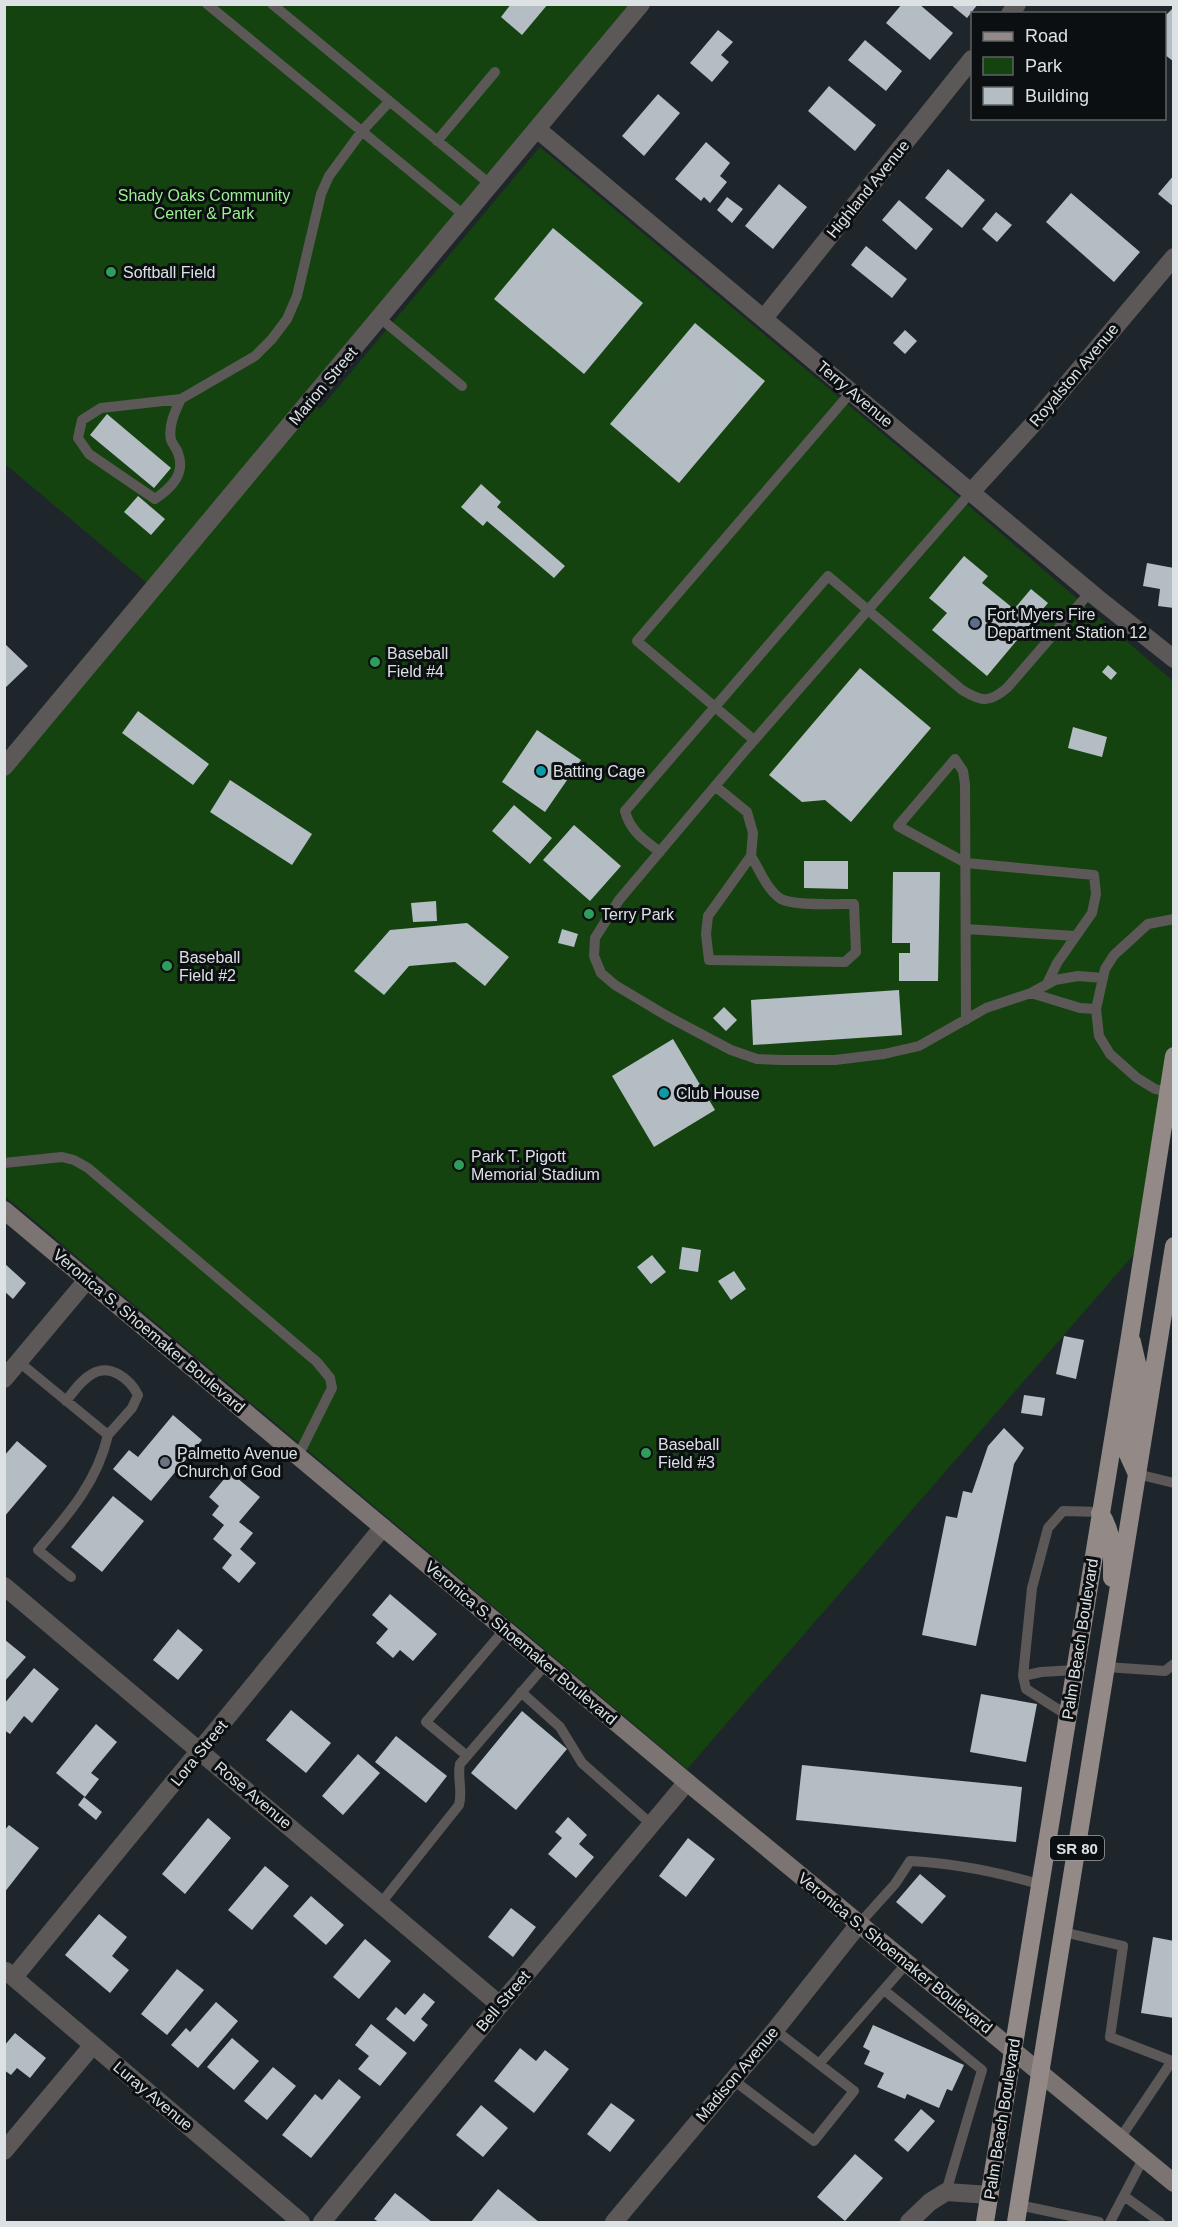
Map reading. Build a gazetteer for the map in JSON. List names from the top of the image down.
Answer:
{
  "streets": {
    "main road": ["Palm Beach Boulevard", "SR 80"],
    "street": [
      "Highland Avenue",
      "Royalston Avenue",
      "Marion Street",
      "Terry Avenue",
      "Veronica S. Shoemaker Boulevard",
      "Lora Street",
      "Rose Avenue",
      "Bell Street",
      "Madison Avenue",
      "Luray Avenue"
    ]
  },
  "crossings": [
    ["Highland Avenue", "Terry Avenue"],
    ["Royalston Avenue", "Terry Avenue"],
    ["Marion Street", "Terry Avenue"],
    ["Veronica S. Shoemaker Boulevard", "Palm Beach Boulevard"],
    ["Veronica S. Shoemaker Boulevard", "Lora Street"],
    ["Veronica S. Shoemaker Boulevard", "Bell Street"],
    ["Veronica S. Shoemaker Boulevard", "Madison Avenue"],
    ["Lora Street", "Rose Avenue"],
    ["Lora Street", "Luray Avenue"],
    ["Rose Avenue", "Bell Street"]
  ],
  "parks": ["Shady Oaks Community Center & Park"],
  "places": [
    "Softball Field",
    "Fort Myers Fire Department Station 12",
    "Baseball Field #4",
    "Batting Cage",
    "Terry Park",
    "Baseball Field #2",
    "Club House",
    "Park T. Pigott Memorial Stadium",
    "Baseball Field #3",
    "Palmetto Avenue Church of God"
  ],
  "legend": ["Road", "Park", "Building"]
}
